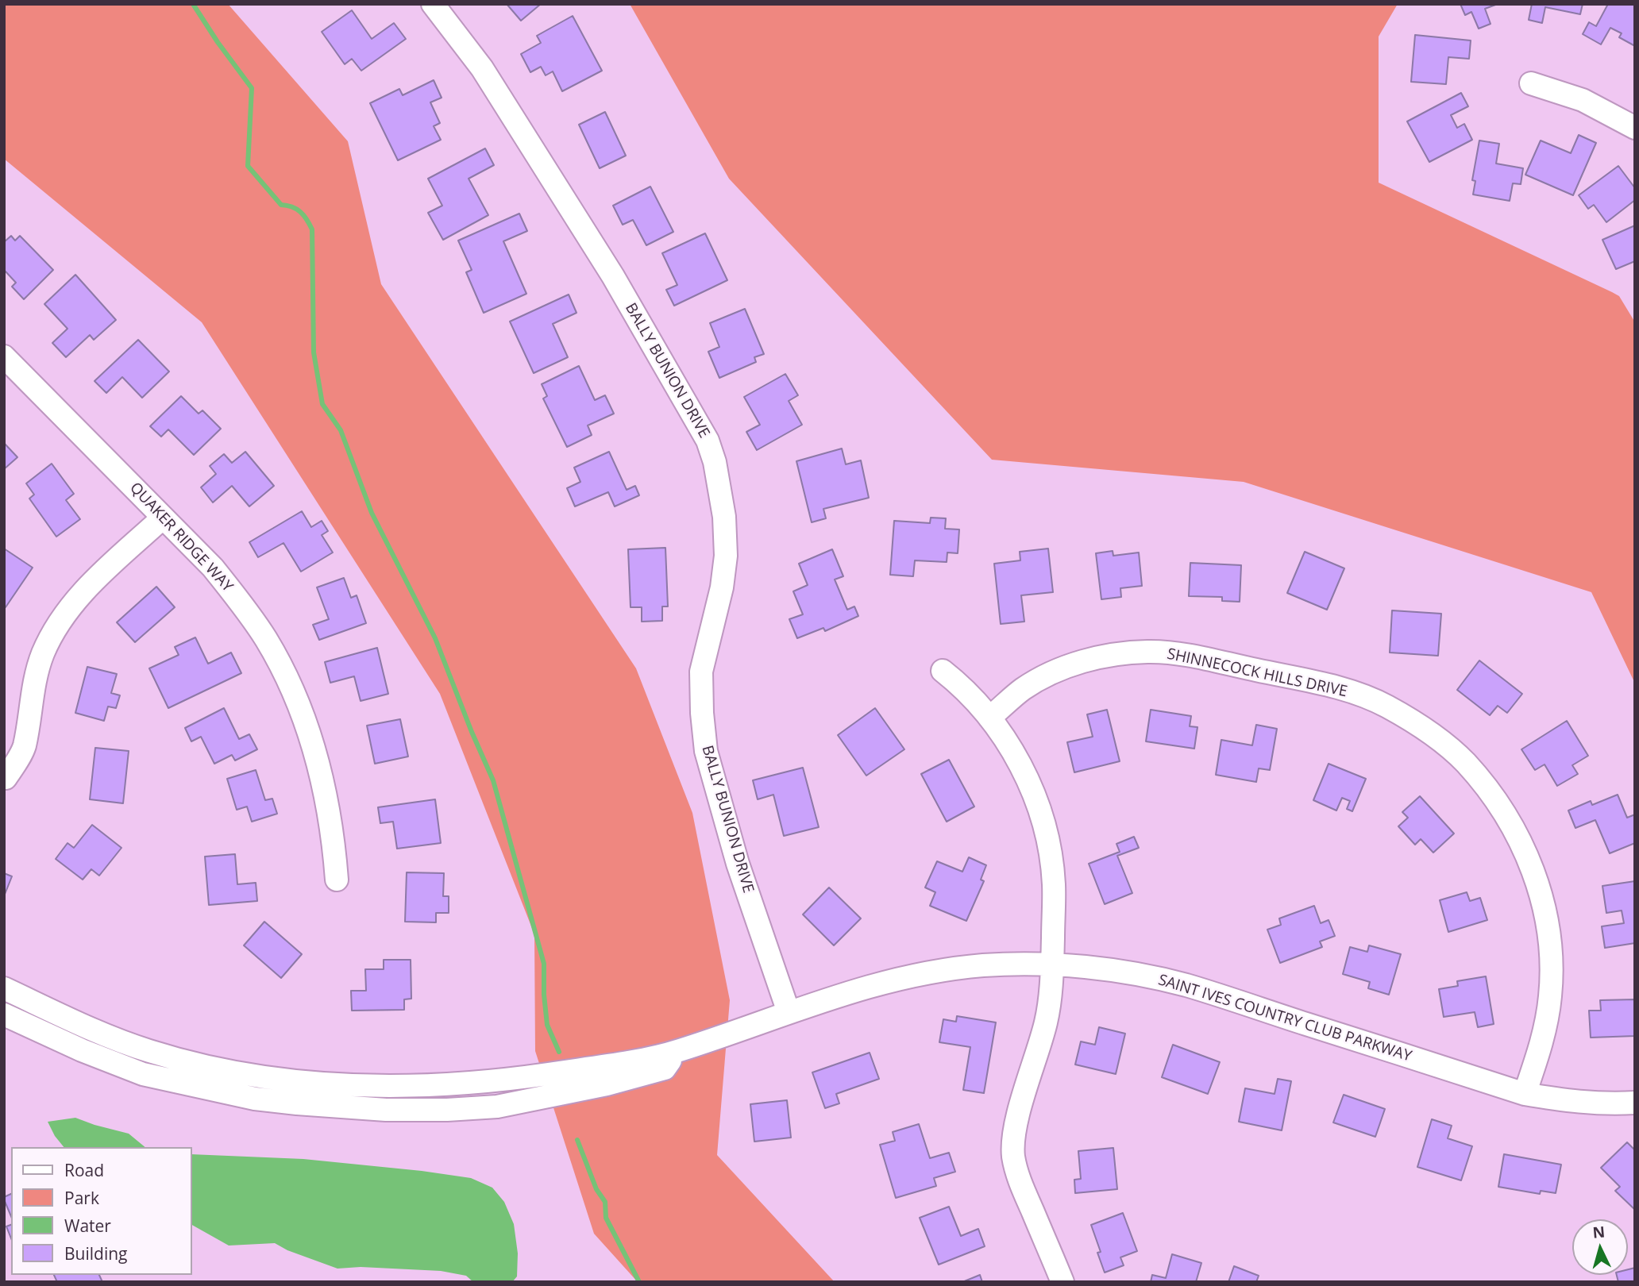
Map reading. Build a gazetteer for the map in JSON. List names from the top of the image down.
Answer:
{
  "streets": {
    "street": [
      "BALLY BUNION DRIVE",
      "QUAKER RIDGE WAY",
      "SHINNECOCK HILLS DRIVE",
      "SAINT IVES COUNTRY CLUB PARKWAY"
    ]
  },
  "crossings": [
    ["BALLY BUNION DRIVE", "SAINT IVES COUNTRY CLUB PARKWAY"],
    ["SHINNECOCK HILLS DRIVE", "SAINT IVES COUNTRY CLUB PARKWAY"]
  ],
  "legend": [
    "Road",
    "Park",
    "Water",
    "Building"
  ],
  "north": "top"
}
